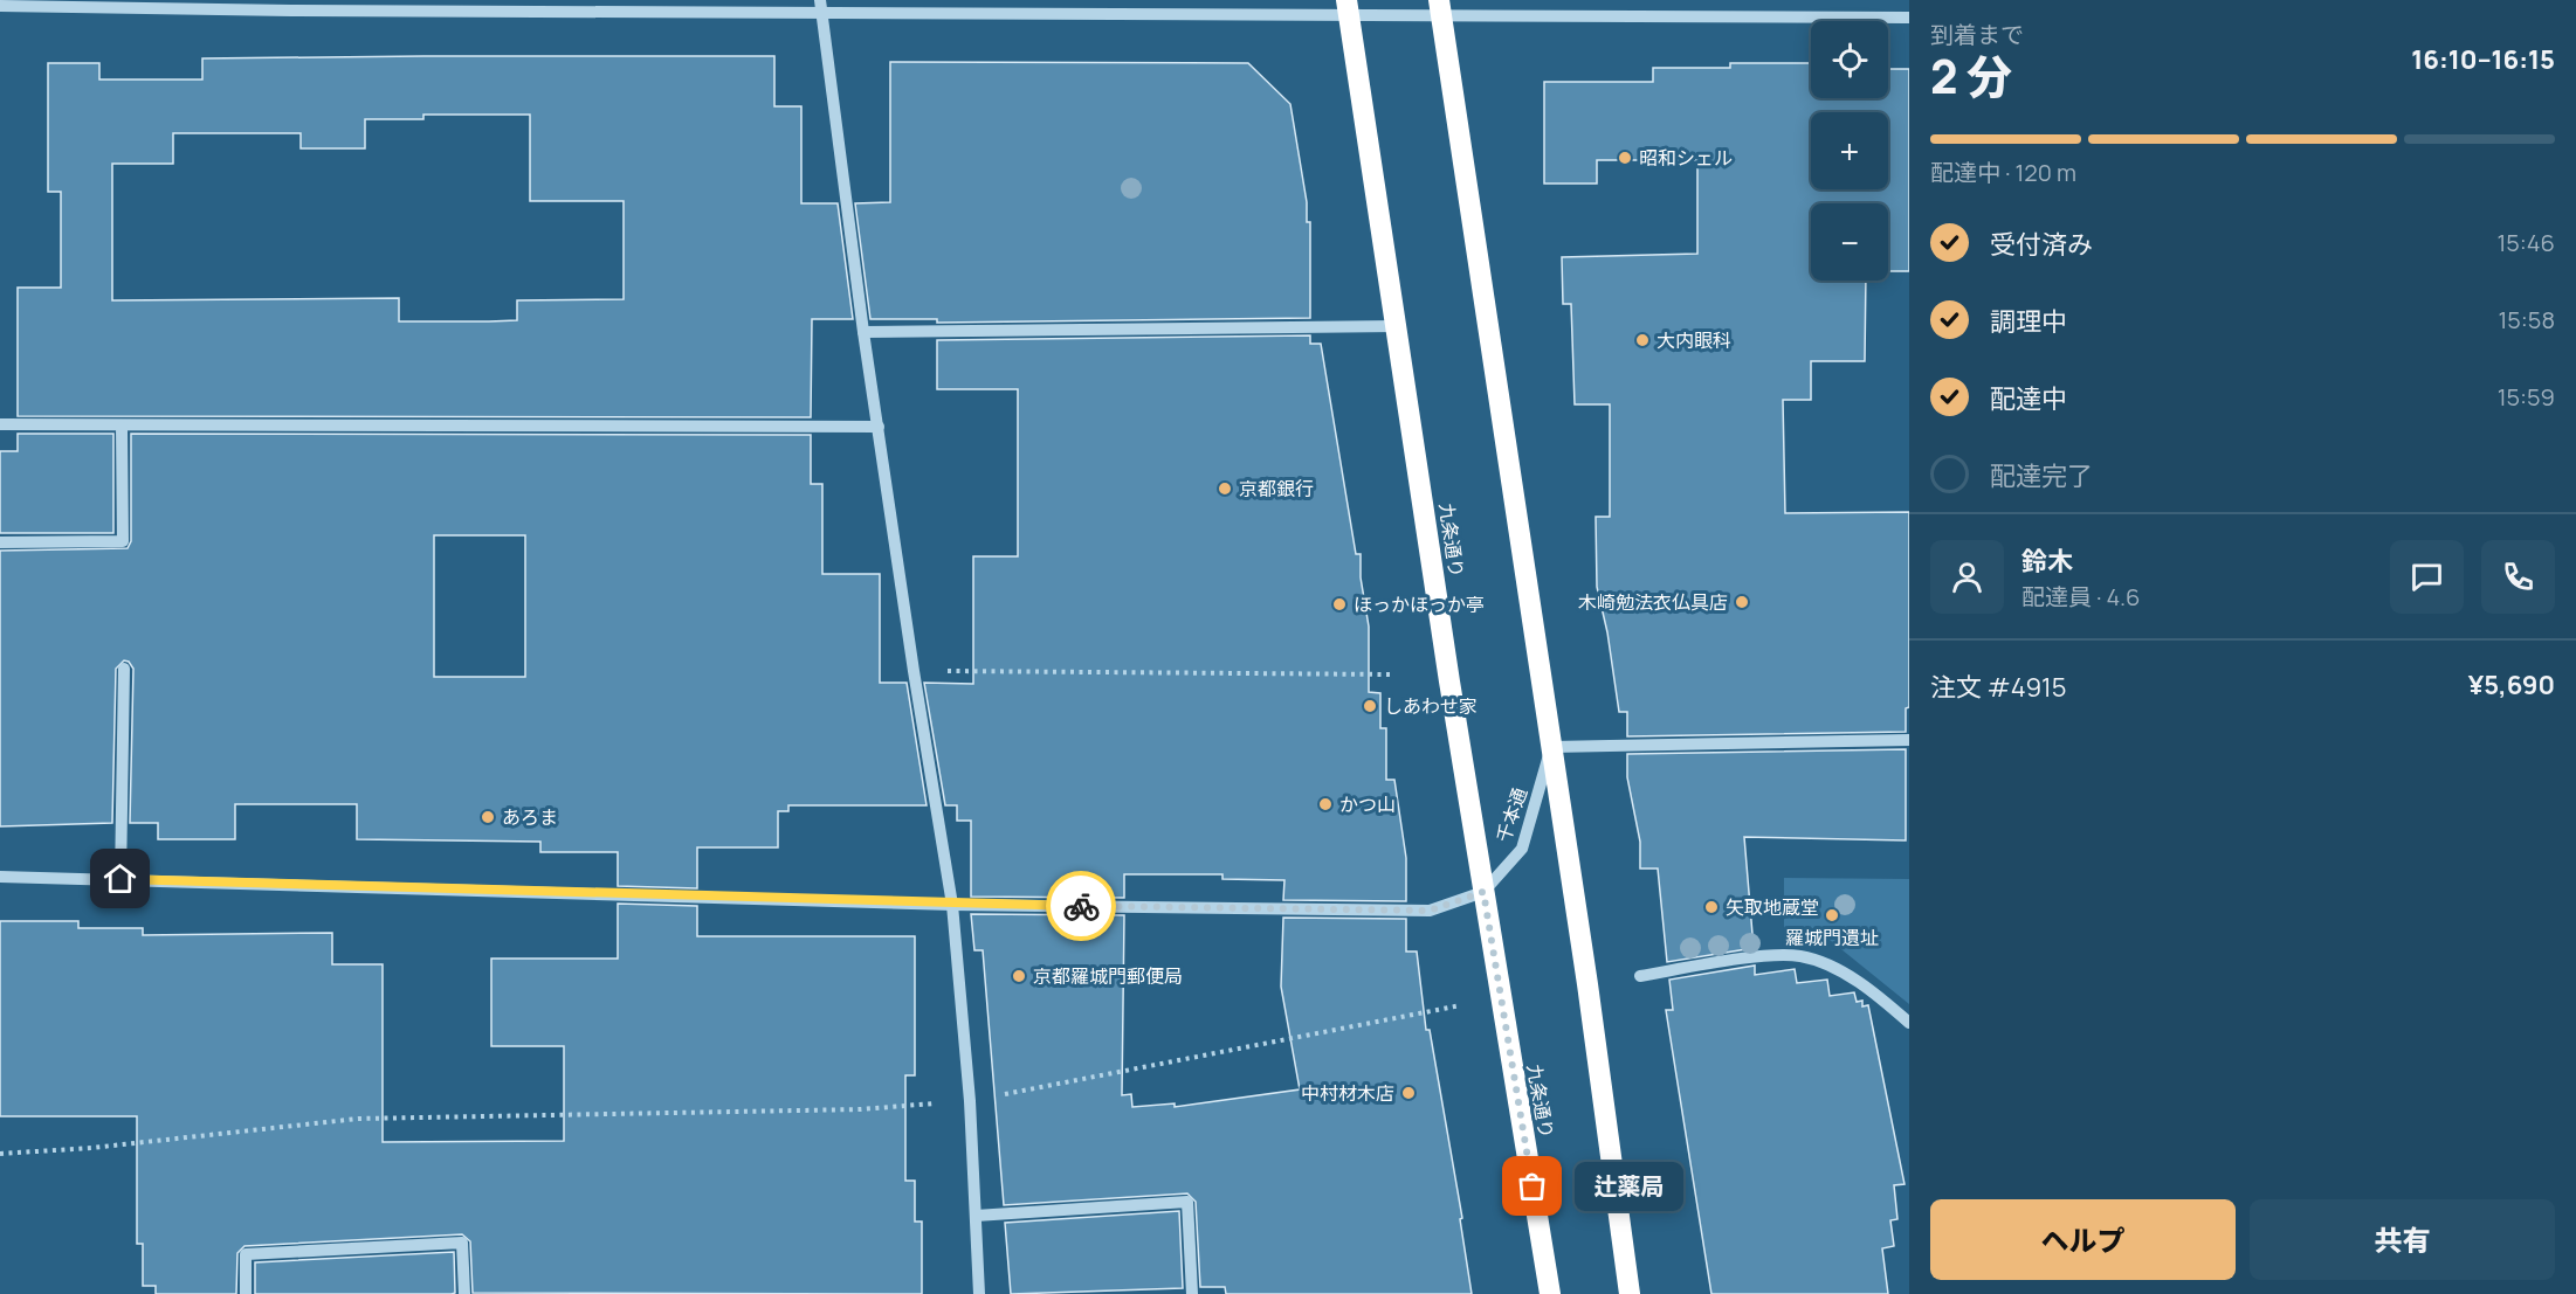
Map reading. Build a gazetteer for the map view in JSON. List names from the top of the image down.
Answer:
{
  "streets": {
    "highway": ["九条通り"],
    "street": ["千本通"]
  },
  "crossings": [
    ["九条通り", "千本通"]
  ],
  "places": [
    "昭和シェル",
    "大内眼科",
    "京都銀行",
    "木崎勉法衣仏具店",
    "ほっかほっか亭",
    "しあわせ家",
    "かつ山",
    "あろま",
    "矢取地蔵堂",
    "羅城門遺址",
    "京都羅城門郵便局",
    "中村材木店",
    "辻薬局"
  ],
  "page": {
    "heading": ["2 分", "到着まで", "16:10–16:15"],
    "panel": [
      "鈴木",
      "配達員 · 4.6",
      "注文 #4915",
      "¥5,690"
    ],
    "map_buttons": ["+", "−"],
    "bar": "配達中 · 120 m",
    "list": [
      ["受付済み", "15:46"],
      ["調理中", "15:58"],
      ["配達中", "15:59"],
      "配達完了"
    ],
    "bubble": "辻薬局",
    "buttons": ["ヘルプ", "共有"]
  }
}
